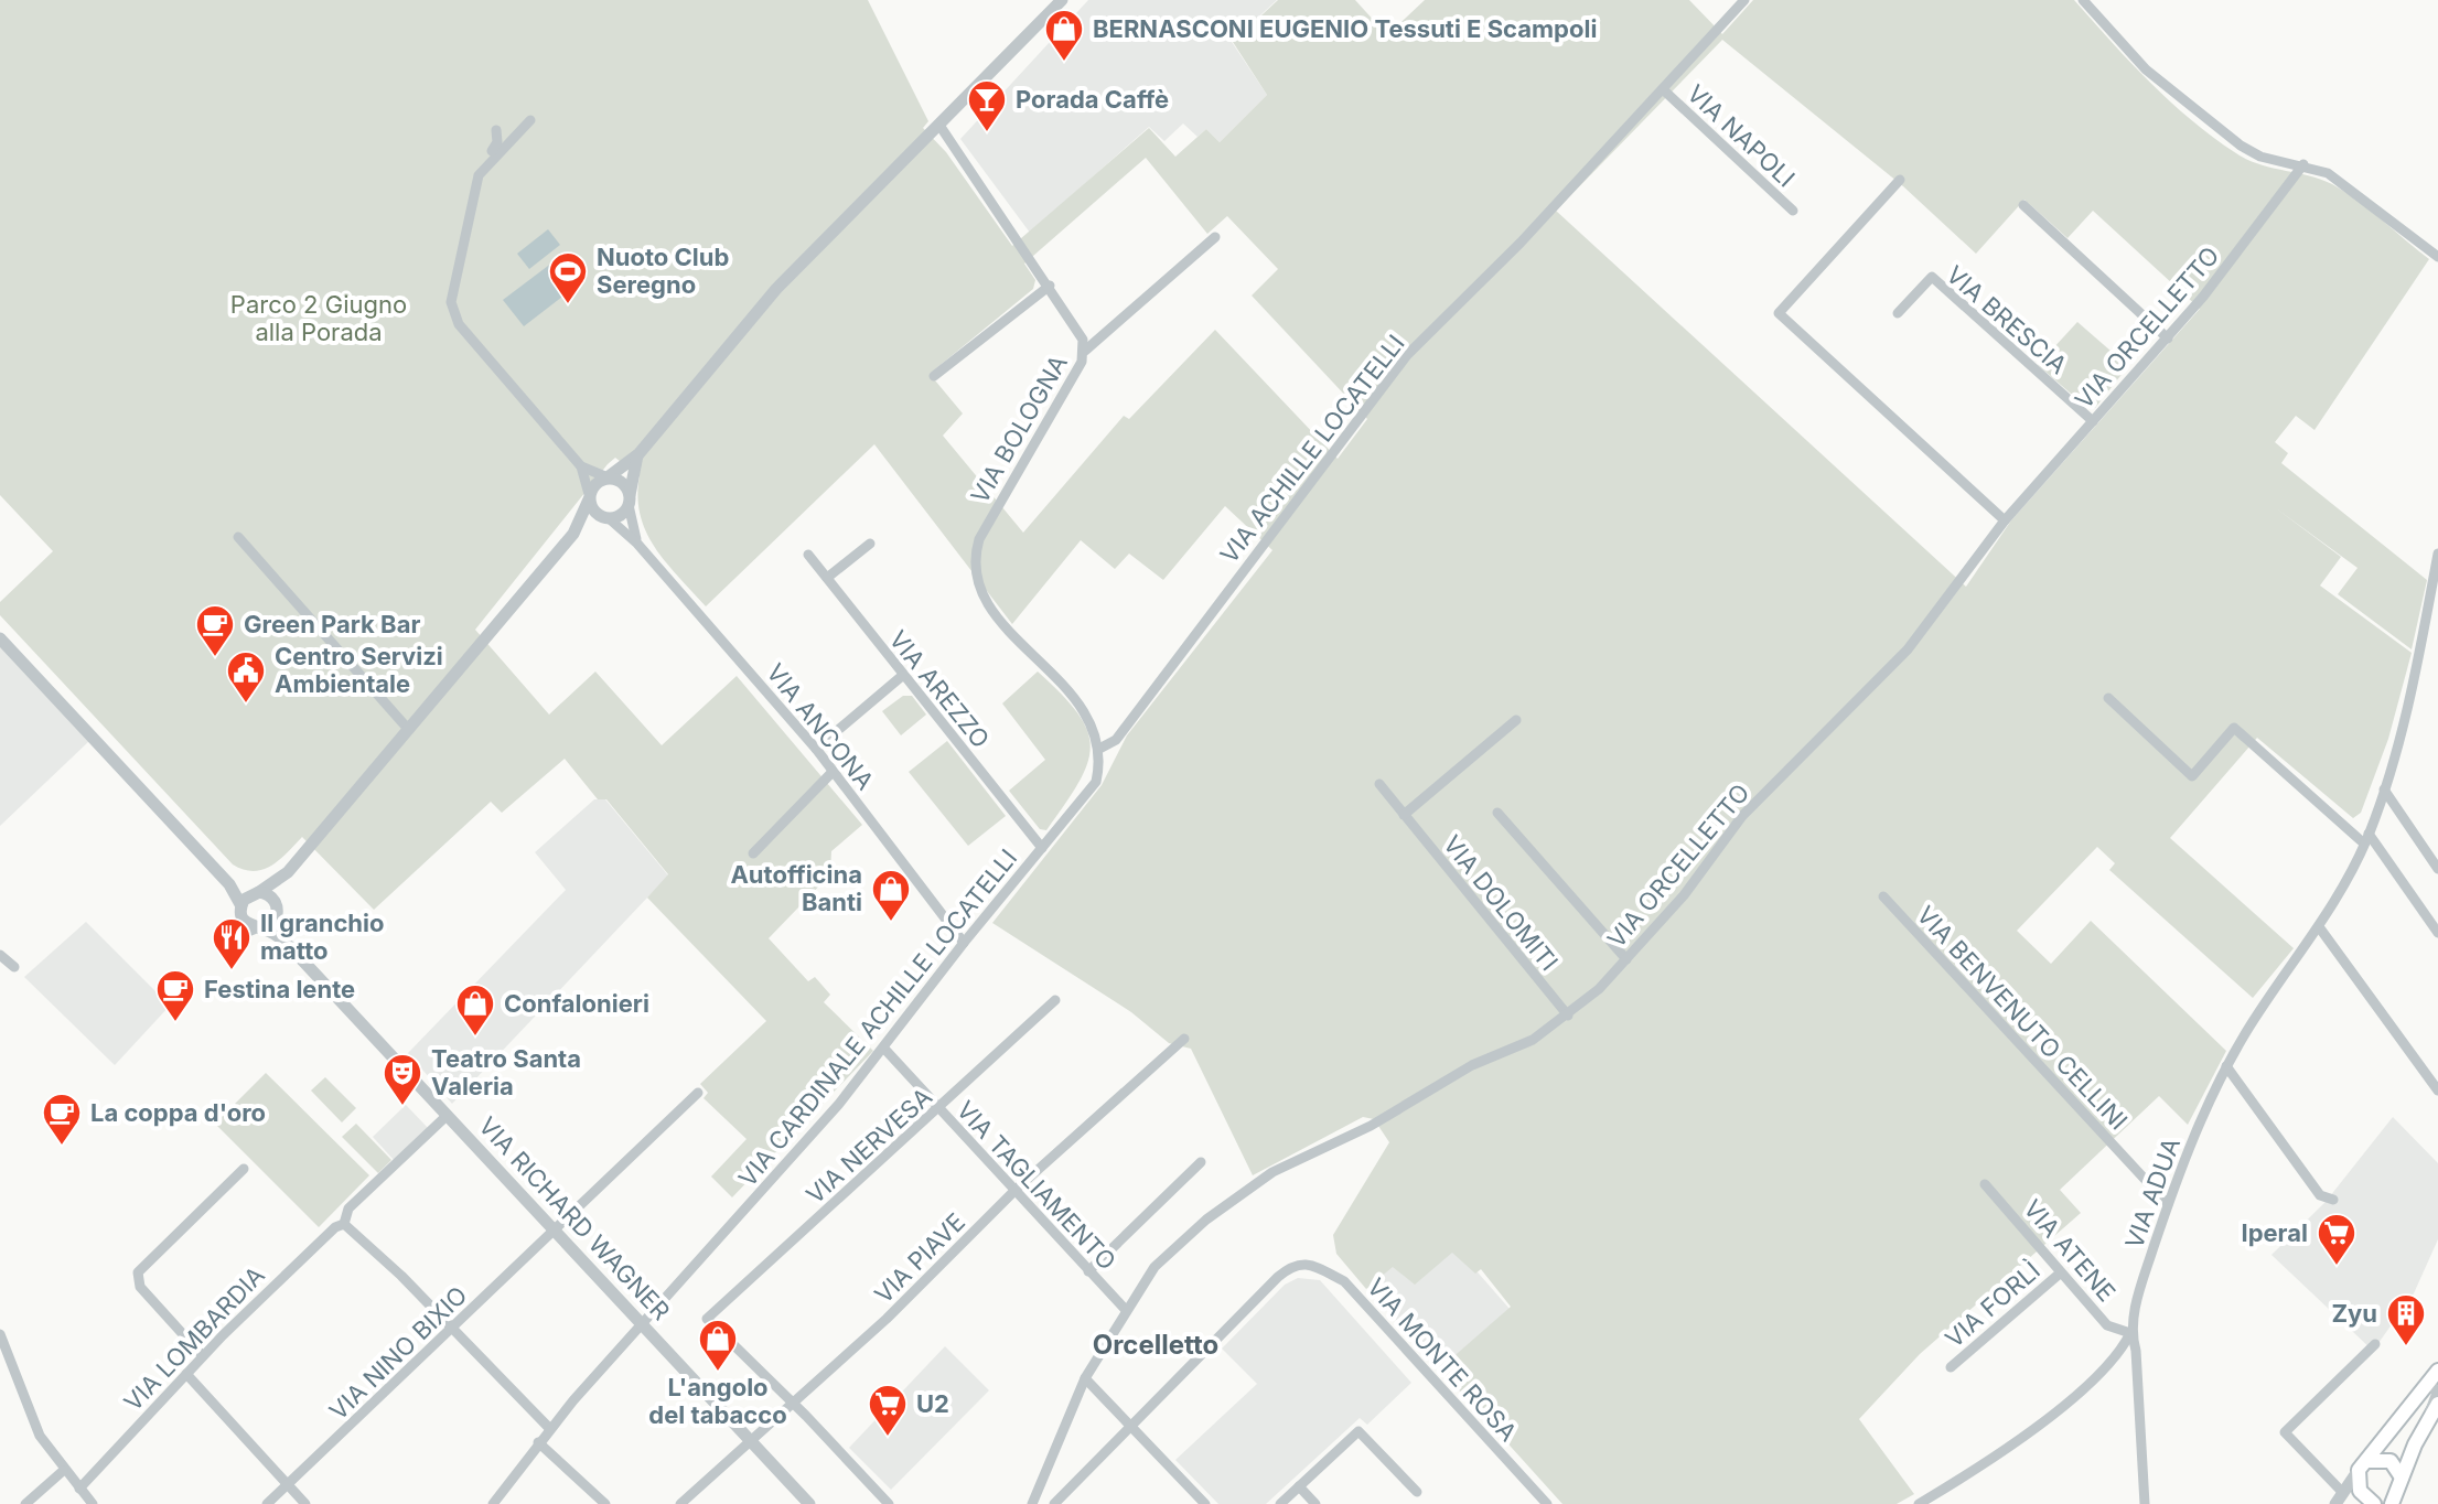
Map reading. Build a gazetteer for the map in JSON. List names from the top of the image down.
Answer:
{
  "streets": {
    "street": [
      "VIA NAPOLI",
      "VIA BRESCIA",
      "VIA ORCELLETTO",
      "VIA BOLOGNA",
      "VIA ACHILLE LOCATELLI",
      "VIA AREZZO",
      "VIA ANCONA",
      "VIA DOLOMITI",
      "VIA CARDINALE ACHILLE LOCATELLI",
      "VIA BENVENUTO CELLINI",
      "VIA NERVESA",
      "VIA TAGLIAMENTO",
      "VIA ADUA",
      "VIA RICHARD WAGNER",
      "VIA ATENE",
      "VIA PIAVE",
      "VIA FORLÌ",
      "VIA LOMBARDIA",
      "VIA NINO BIXIO",
      "VIA MONTE ROSA"
    ]
  },
  "crossings": [
    ["VIA NAPOLI", "VIA ACHILLE LOCATELLI"],
    ["VIA BRESCIA", "VIA ORCELLETTO"],
    ["VIA ORCELLETTO", "VIA DOLOMITI"],
    ["VIA ORCELLETTO", "VIA TAGLIAMENTO"],
    ["VIA BOLOGNA", "VIA ACHILLE LOCATELLI"],
    ["VIA BOLOGNA", "VIA CARDINALE ACHILLE LOCATELLI"],
    ["VIA ACHILLE LOCATELLI", "VIA CARDINALE ACHILLE LOCATELLI"],
    ["VIA AREZZO", "VIA CARDINALE ACHILLE LOCATELLI"],
    ["VIA ANCONA", "VIA CARDINALE ACHILLE LOCATELLI"],
    ["VIA CARDINALE ACHILLE LOCATELLI", "VIA TAGLIAMENTO"],
    ["VIA CARDINALE ACHILLE LOCATELLI", "VIA RICHARD WAGNER"],
    ["VIA BENVENUTO CELLINI", "VIA ADUA"],
    ["VIA NERVESA", "VIA TAGLIAMENTO"],
    ["VIA NERVESA", "VIA PIAVE"],
    ["VIA TAGLIAMENTO", "VIA PIAVE"],
    ["VIA ADUA", "VIA ATENE"],
    ["VIA RICHARD WAGNER", "VIA PIAVE"],
    ["VIA RICHARD WAGNER", "VIA LOMBARDIA"],
    ["VIA RICHARD WAGNER", "VIA NINO BIXIO"],
    ["VIA ATENE", "VIA FORLÌ"]
  ],
  "districts": ["Orcelletto"],
  "parks": ["Parco 2 Giugno alla Porada"],
  "places": {
    "shop": [
      "BERNASCONI EUGENIO Tessuti E Scampoli",
      "Autofficina Banti",
      "Confalonieri",
      "L'angolo del tabacco"
    ],
    "bar": ["Porada Caffè"],
    "sports": ["Nuoto Club Seregno"],
    "cafe": ["Green Park Bar", "Festina lente", "La coppa d'oro"],
    "public building": ["Centro Servizi Ambientale"],
    "restaurant": ["Il granchio matto"],
    "theatre": ["Teatro Santa Valeria"],
    "supermarket": ["Iperal", "U2"],
    "building": ["Zyu"]
  }
}
